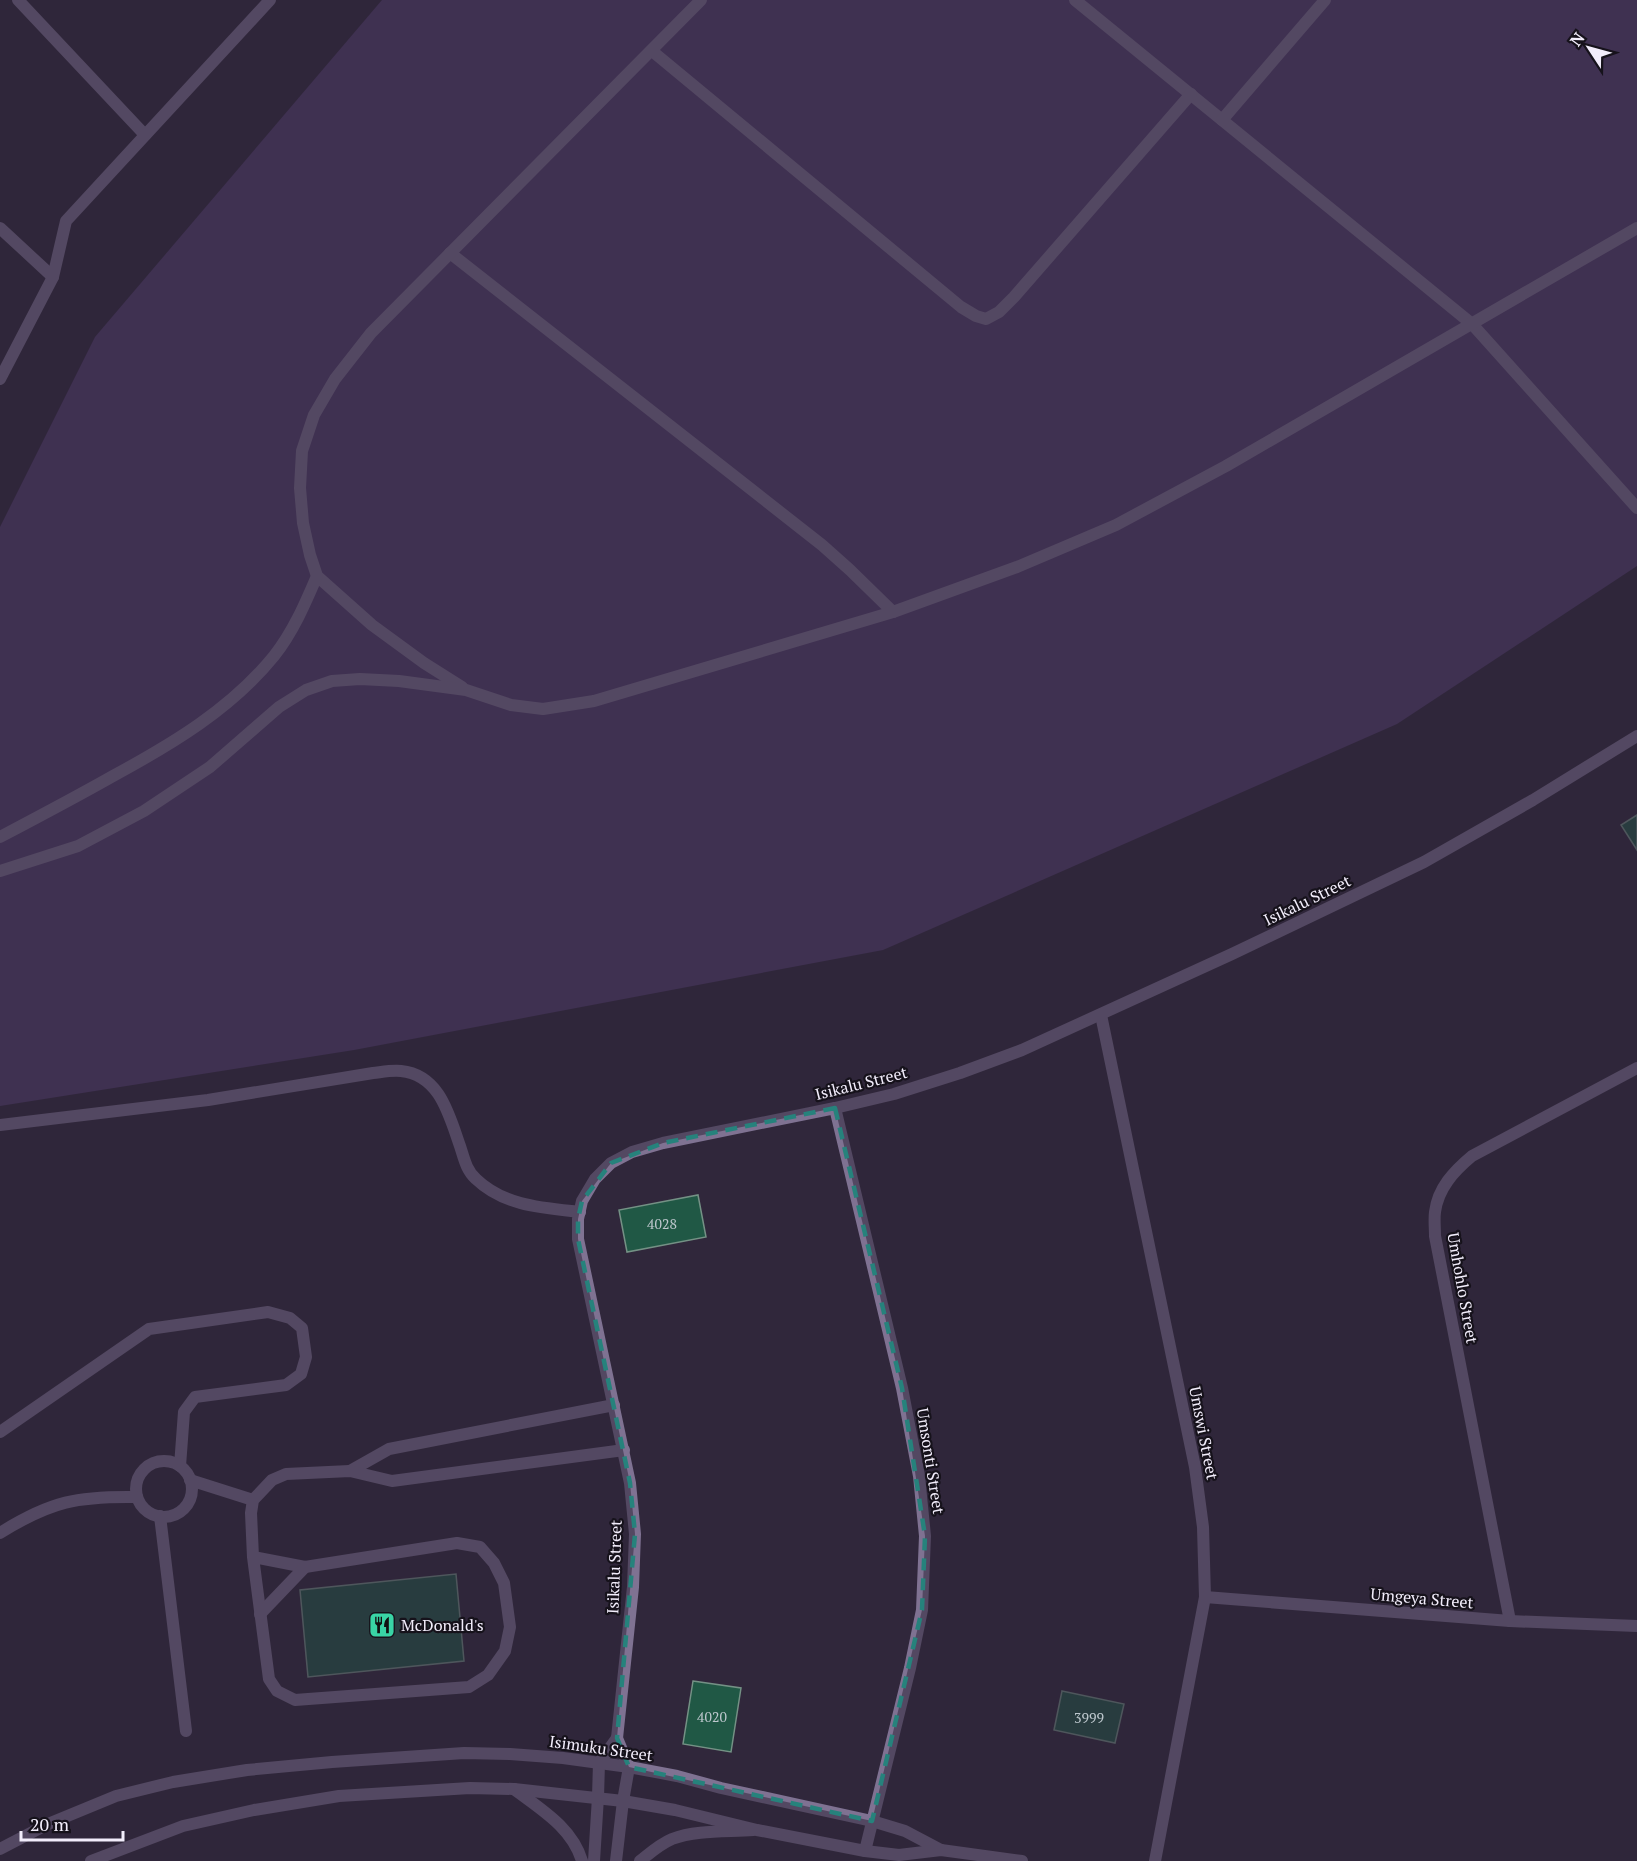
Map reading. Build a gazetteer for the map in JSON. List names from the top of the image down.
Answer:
{
  "streets": {
    "street": [
      "Isikalu Street",
      "Umhohlo Street",
      "Umswi Street",
      "Umsonti Street",
      "Umgeya Street",
      "Isimuku Street"
    ]
  },
  "crossings": [
    ["Isikalu Street", "Umswi Street"],
    ["Isikalu Street", "Umsonti Street"],
    ["Isikalu Street", "Isimuku Street"],
    ["Umhohlo Street", "Umgeya Street"],
    ["Umswi Street", "Umgeya Street"],
    ["Umsonti Street", "Isimuku Street"]
  ],
  "places": {
    "restaurant": ["McDonald's"]
  },
  "house_numbers": ["4028", "4020", "3999"],
  "scale_bar": "20 m",
  "north": "top left"
}
